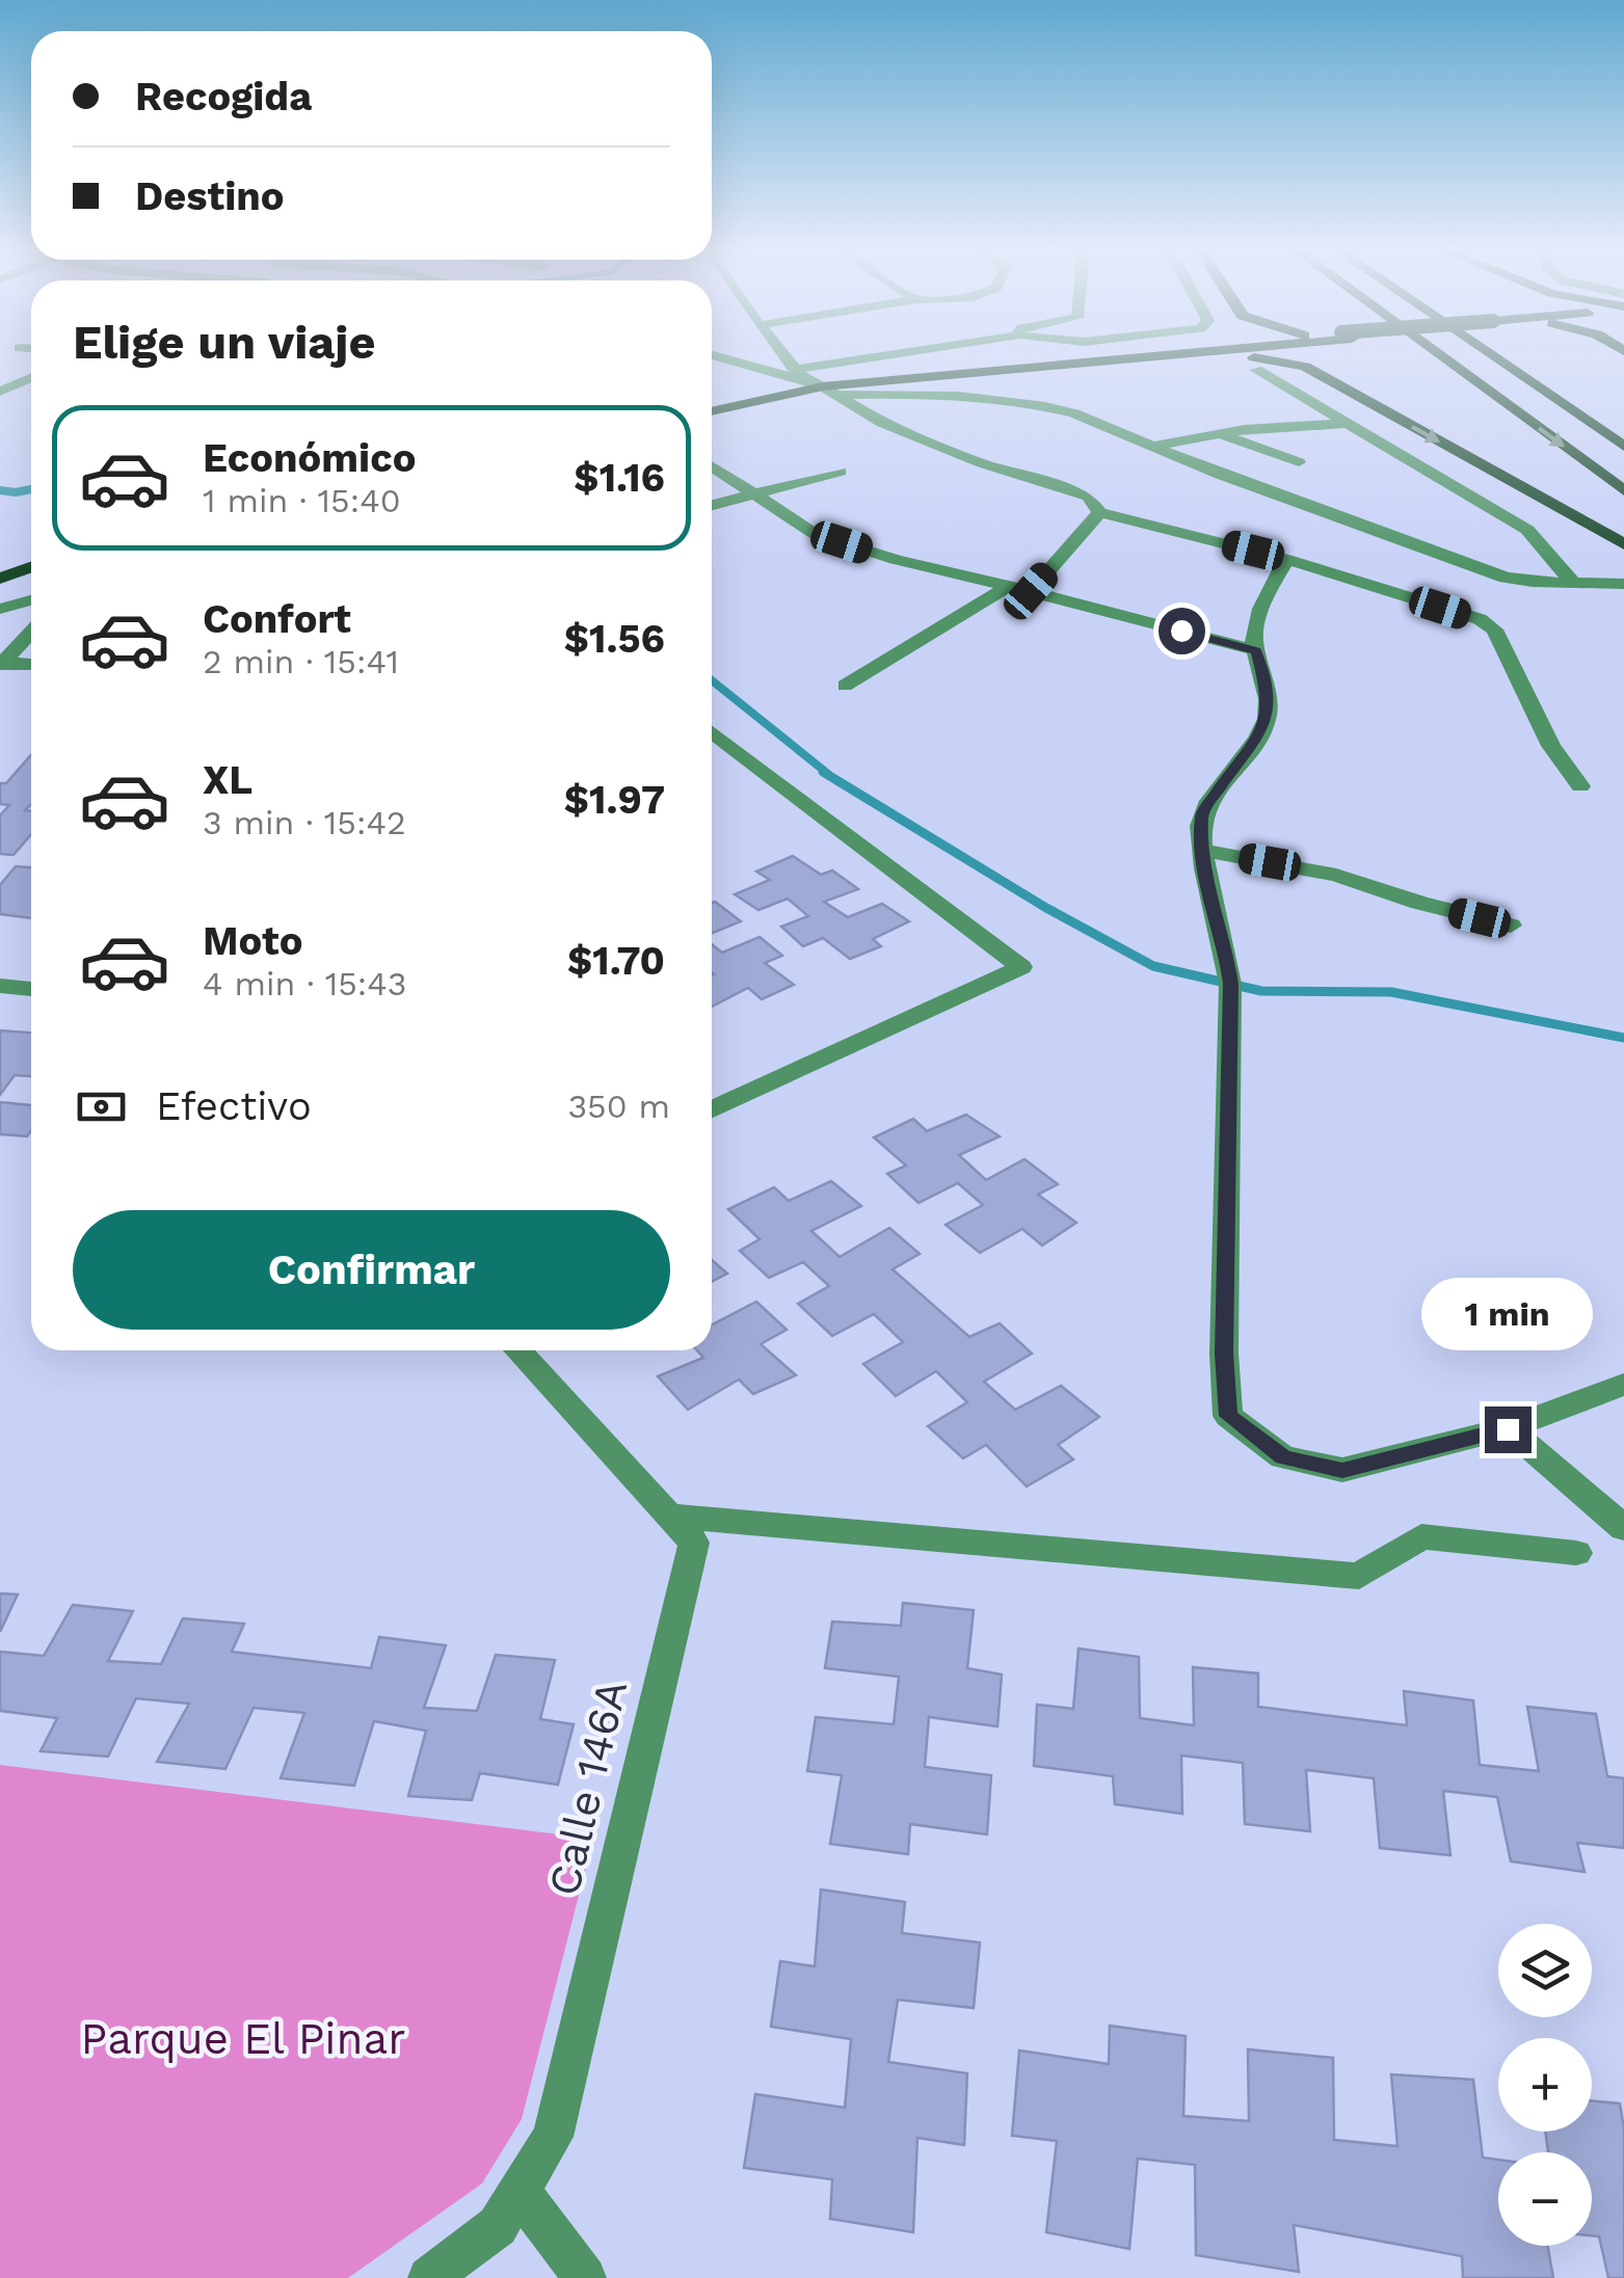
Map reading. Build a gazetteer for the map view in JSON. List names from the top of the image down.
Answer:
{
  "streets": {
    "street": ["Calle 146A"]
  },
  "parks": ["Parque El Pinar"],
  "page": {
    "banner": ["Recogida", "Destino"],
    "heading": "Elige un viaje",
    "list": [
      {
        "name": "Económico",
        "note": "1 min · 15:40",
        "value": "$1.16"
      },
      {
        "name": "Confort",
        "note": "2 min · 15:41",
        "value": "$1.56"
      },
      {
        "name": "XL",
        "note": "3 min · 15:42",
        "value": "$1.97"
      },
      {
        "name": "Moto",
        "note": "4 min · 15:43",
        "value": "$1.70"
      }
    ],
    "pay": ["Efectivo", "350 m"],
    "buttons": "Confirmar",
    "bubble": "1 min",
    "map_buttons": ["+", "−"]
  }
}
